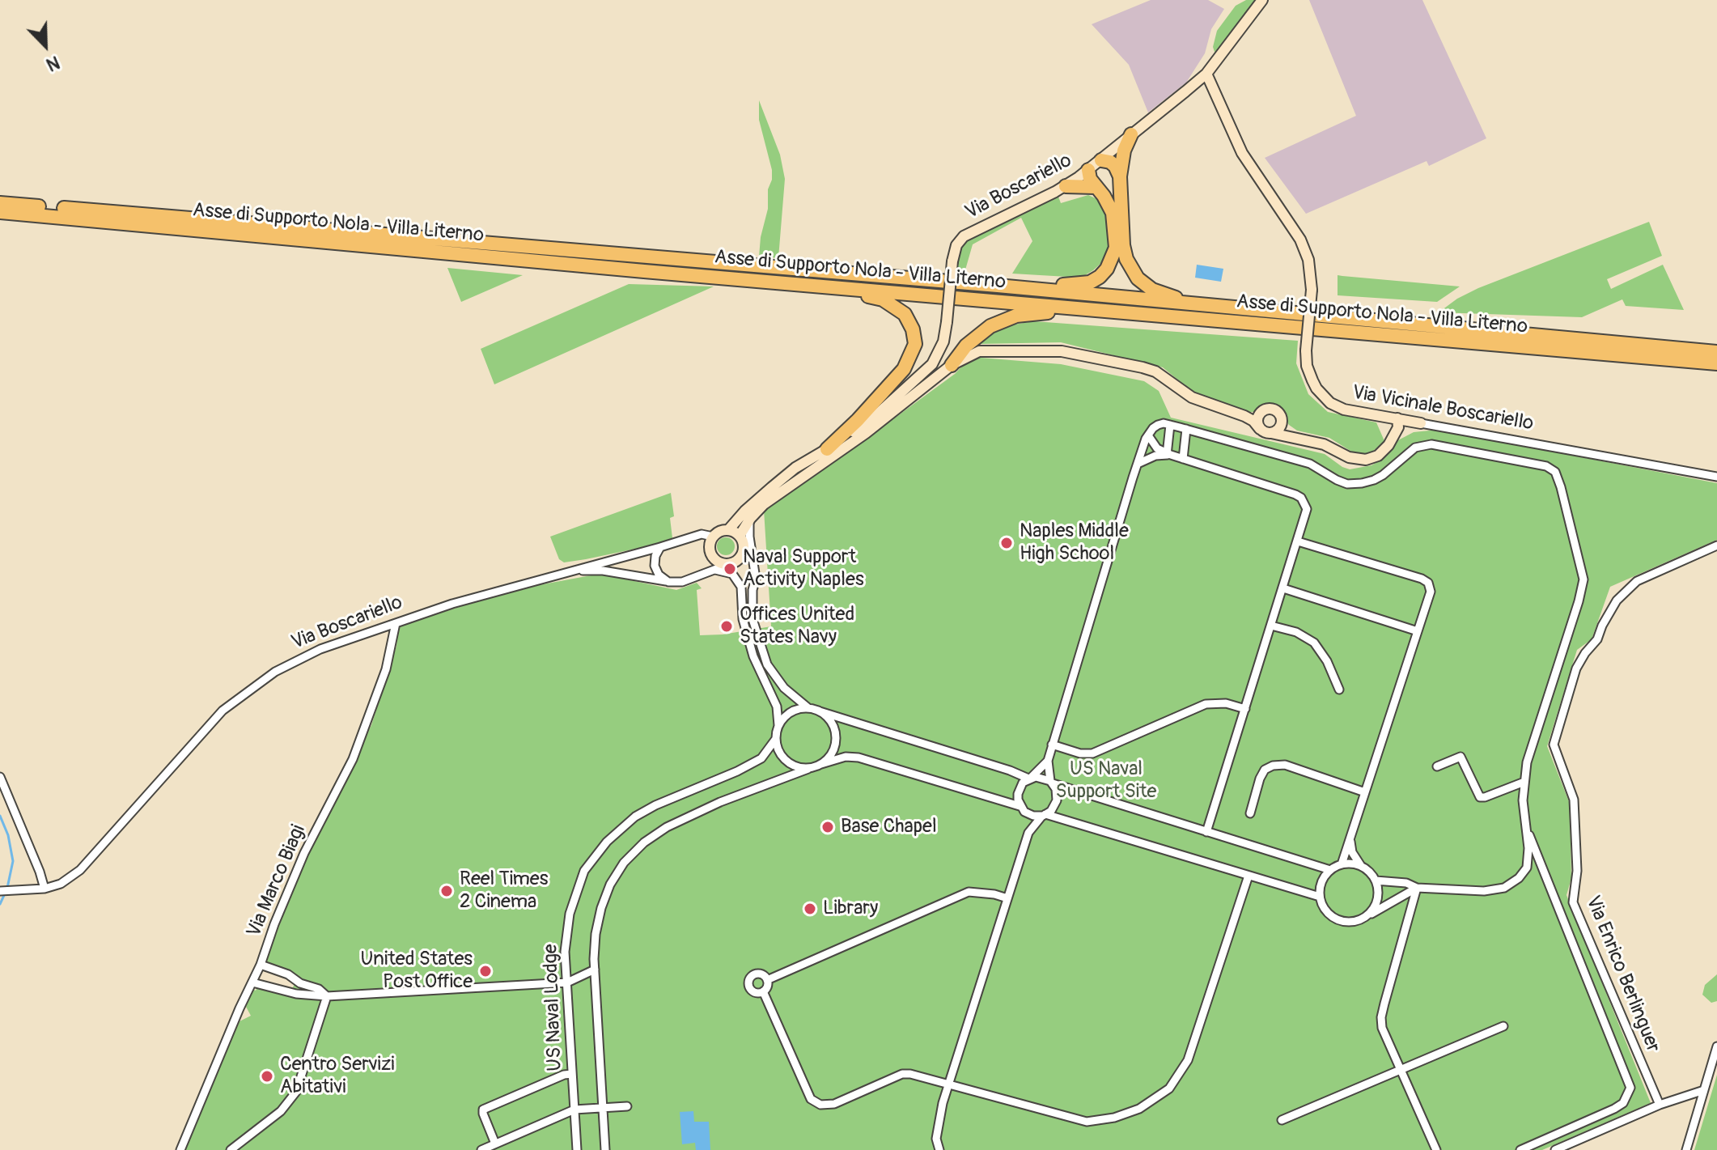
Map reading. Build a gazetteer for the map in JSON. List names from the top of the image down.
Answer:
{
  "streets": {
    "highway": ["Asse di Supporto Nola - Villa Literno"],
    "street": [
      "Via Boscariello",
      "Via Vicinale Boscariello",
      "Via Marco Biagi",
      "Via Enrico Berlinguer",
      "US Naval Lodge"
    ]
  },
  "crossings": [
    ["Via Boscariello", "Via Vicinale Boscariello"],
    ["Via Boscariello", "Via Marco Biagi"]
  ],
  "parks": ["US Naval Support Site"],
  "places": [
    "Naples Middle High School",
    "Naval Support Activity Naples",
    "Offices United States Navy",
    "Base Chapel",
    "Reel Times 2 Cinema",
    "Library",
    "United States Post Office",
    "Centro Servizi Abitativi"
  ],
  "north": "bottom right"
}
